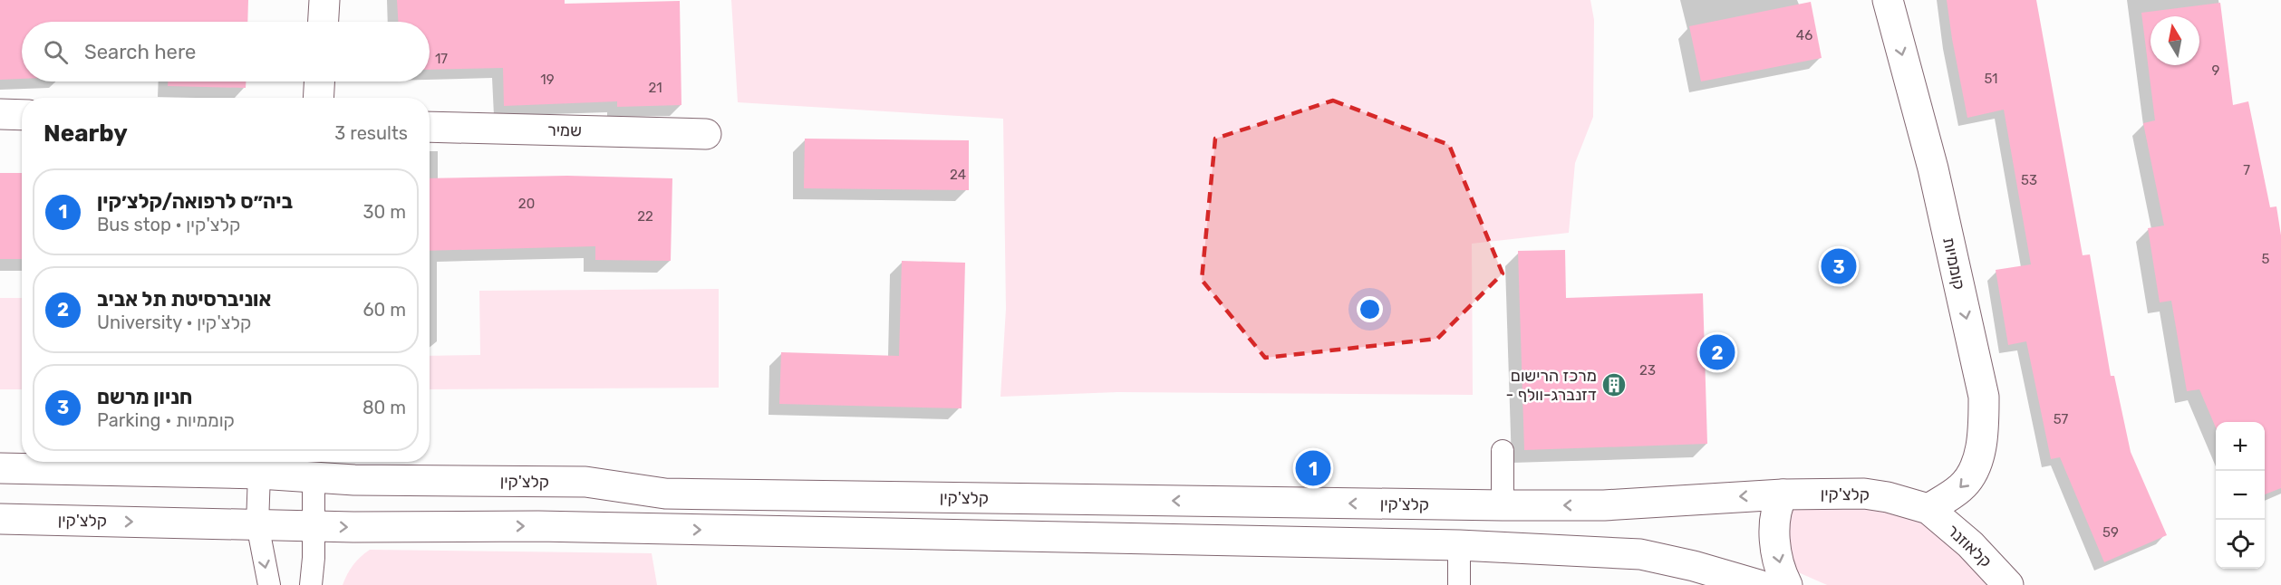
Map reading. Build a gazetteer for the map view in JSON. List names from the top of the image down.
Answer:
{
  "streets": {
    "street": [
      "שמיר",
      "קוממיות",
      "קלצ'קין",
      "קלאוזנר"
    ]
  },
  "crossings": [
    ["קוממיות", "קלצ'קין"],
    ["קוממיות", "קלאוזנר"],
    ["קלצ'קין", "קלאוזנר"]
  ],
  "one_way": ["קוממיות"],
  "places": {
    "building": ["מרכז הרישום - דזנברג-וולף"]
  },
  "house_numbers": [
    "46",
    "17",
    "9",
    "51",
    "19",
    "21",
    "7",
    "24",
    "53",
    "20",
    "22",
    "5",
    "23",
    "57",
    "59"
  ],
  "north": "top",
  "page": {
    "search": "Search here",
    "heading": ["Nearby", "3 results"],
    "list": [
      {
        "mark": "1",
        "name": "ביה״ס לרפואה/קלצ׳קין",
        "note": "Bus stop · קלצ'קין",
        "value": "30 m"
      },
      {
        "mark": "2",
        "name": "אוניברסיטת תל אביב",
        "note": "University · קלצ'קין",
        "value": "60 m"
      },
      {
        "mark": "3",
        "name": "חניון מרשם",
        "note": "Parking · קוממיות",
        "value": "80 m"
      }
    ],
    "pins": ["3", "2", "1"],
    "map_buttons": ["+", "−"]
  }
}
